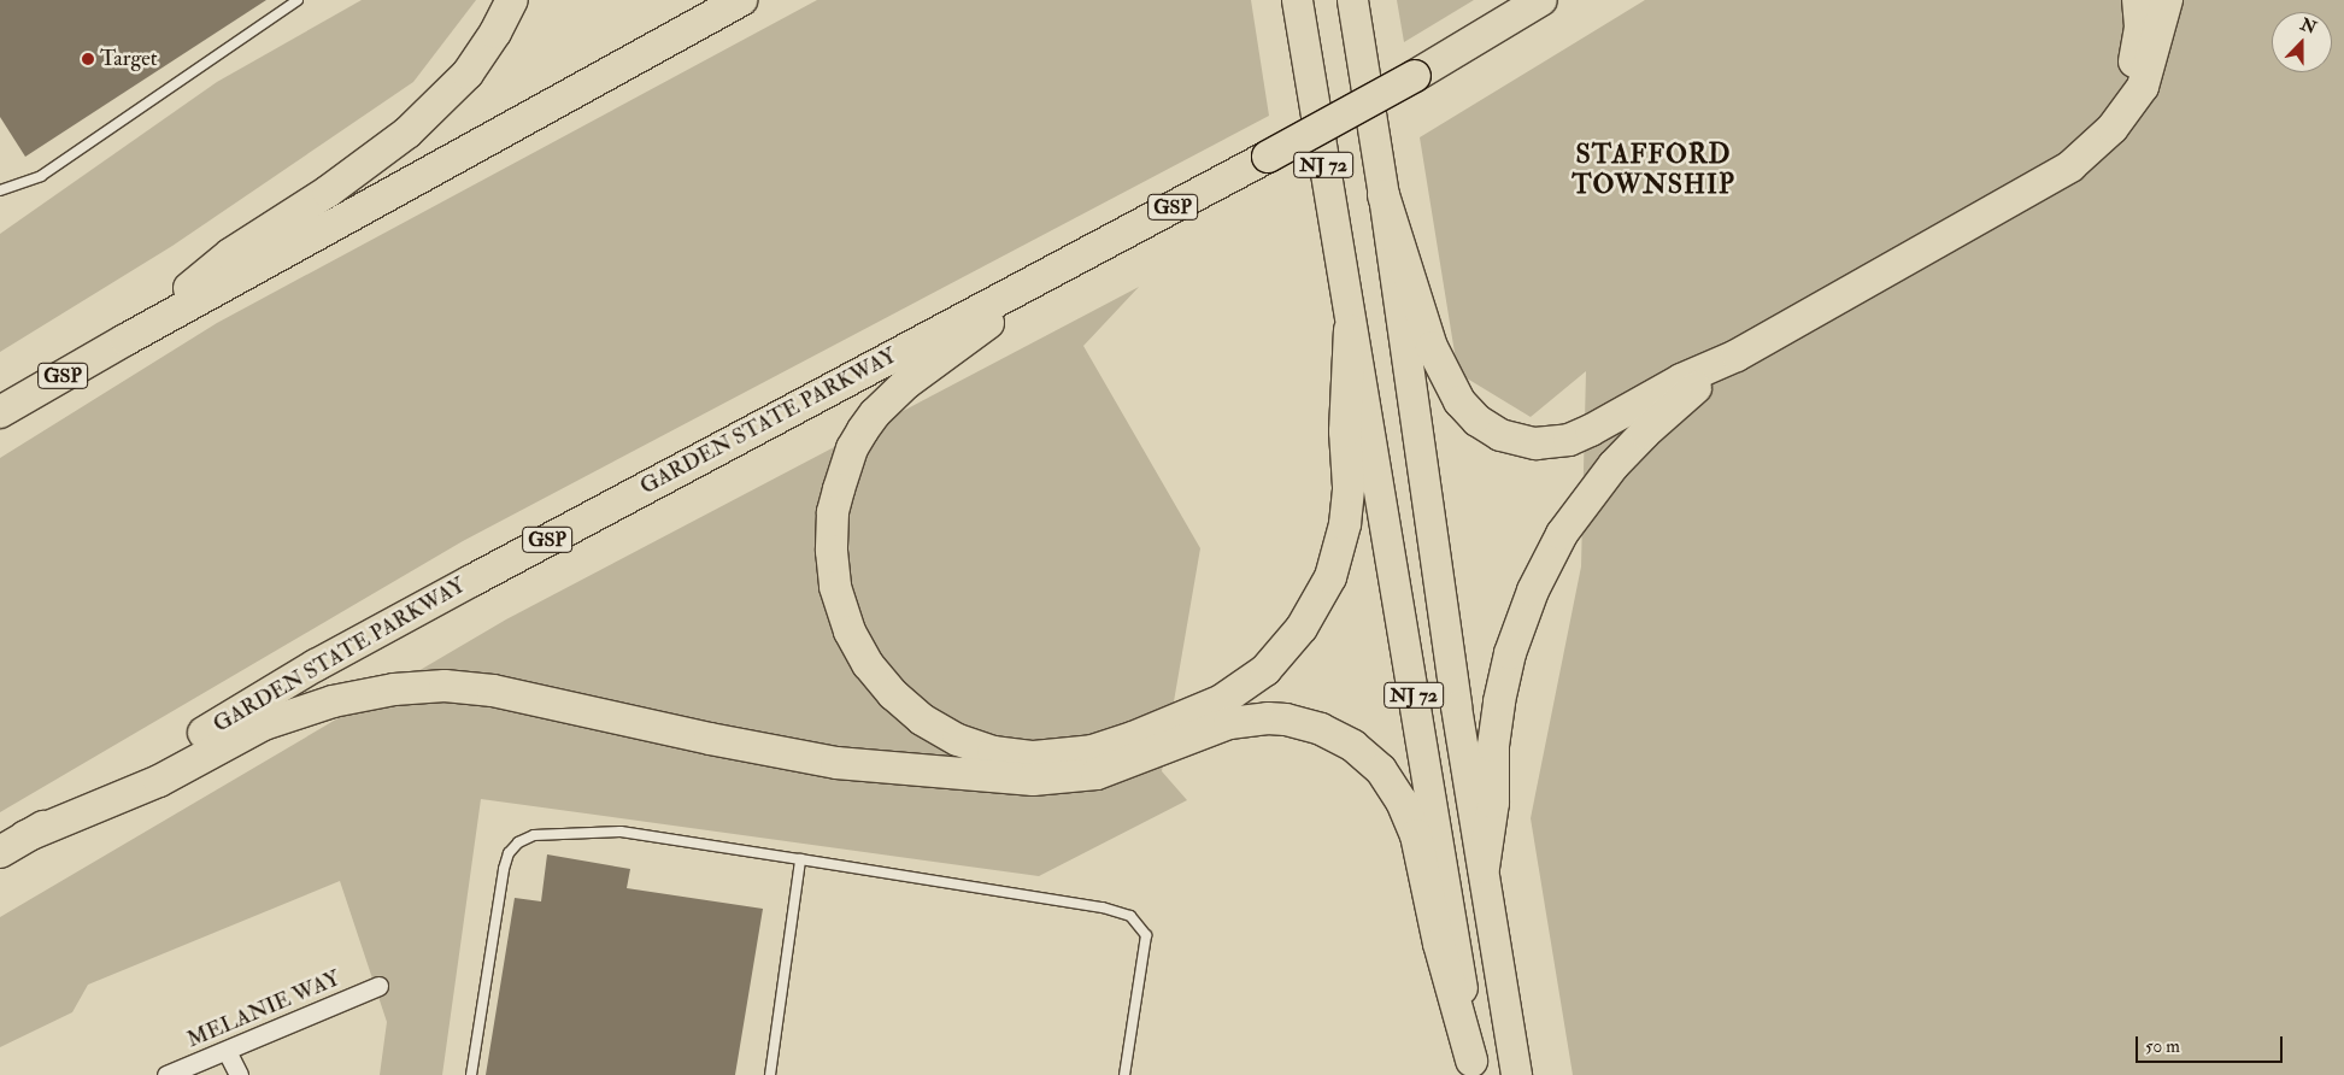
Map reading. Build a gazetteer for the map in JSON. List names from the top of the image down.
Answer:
{
  "streets": {
    "highway": ["NJ 72", "GSP", "GARDEN STATE PARKWAY"],
    "street": ["MELANIE WAY"]
  },
  "districts": ["STAFFORD TOWNSHIP"],
  "places": ["Target"],
  "scale_bar": "50 m",
  "north": "top"
}
